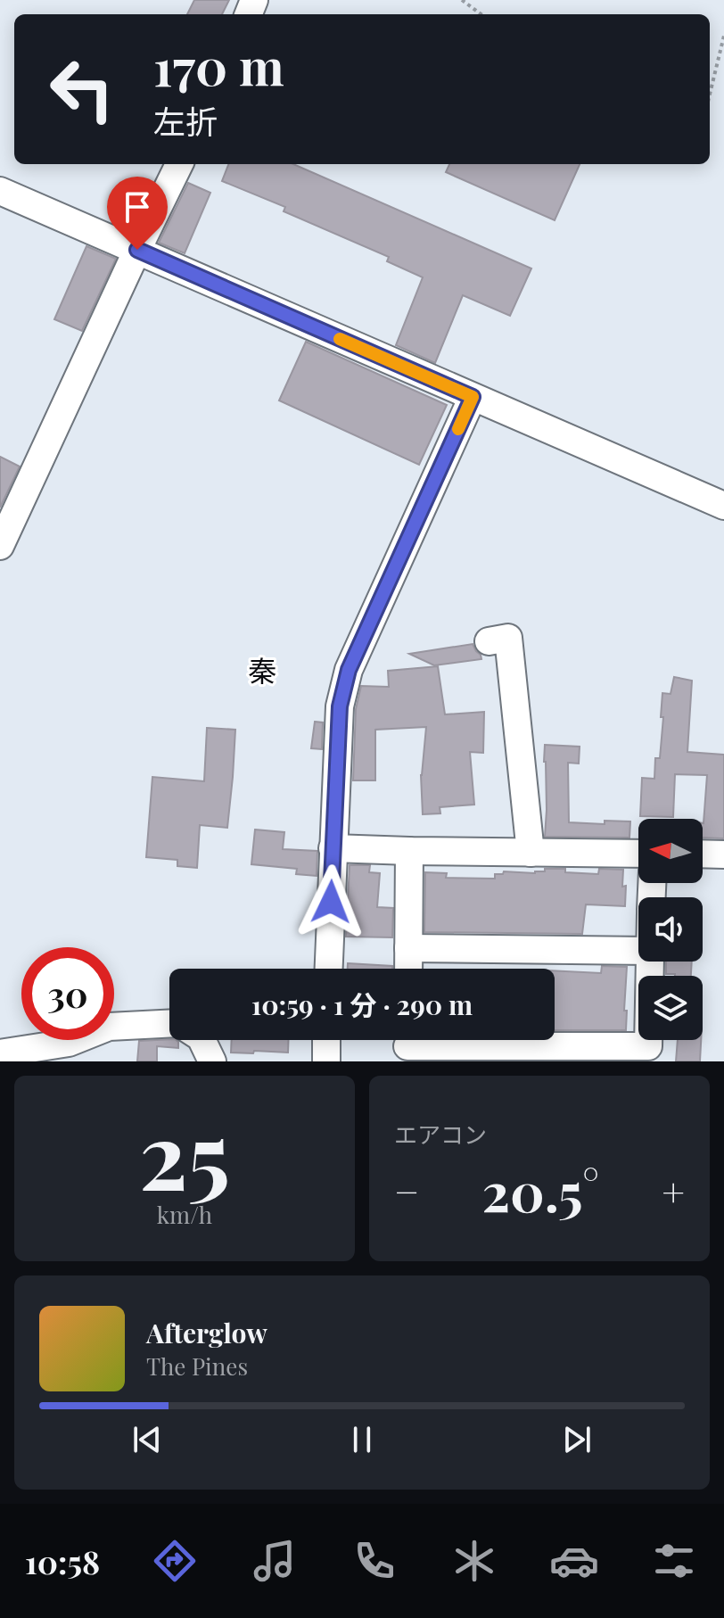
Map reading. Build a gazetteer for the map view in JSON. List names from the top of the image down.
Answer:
{
  "districts": ["秦"],
  "north": "left",
  "page": {
    "turn": ["170 m", "左折"],
    "limit": "30",
    "trip": "10:59 · 1 分 · 290 m",
    "tile": [
      ["25", "km/h"],
      "エアコン"
    ],
    "heat": ["−", "20.5°", "+"],
    "song": ["Afterglow", "The Pines"],
    "tabs": "10:58"
  }
}
